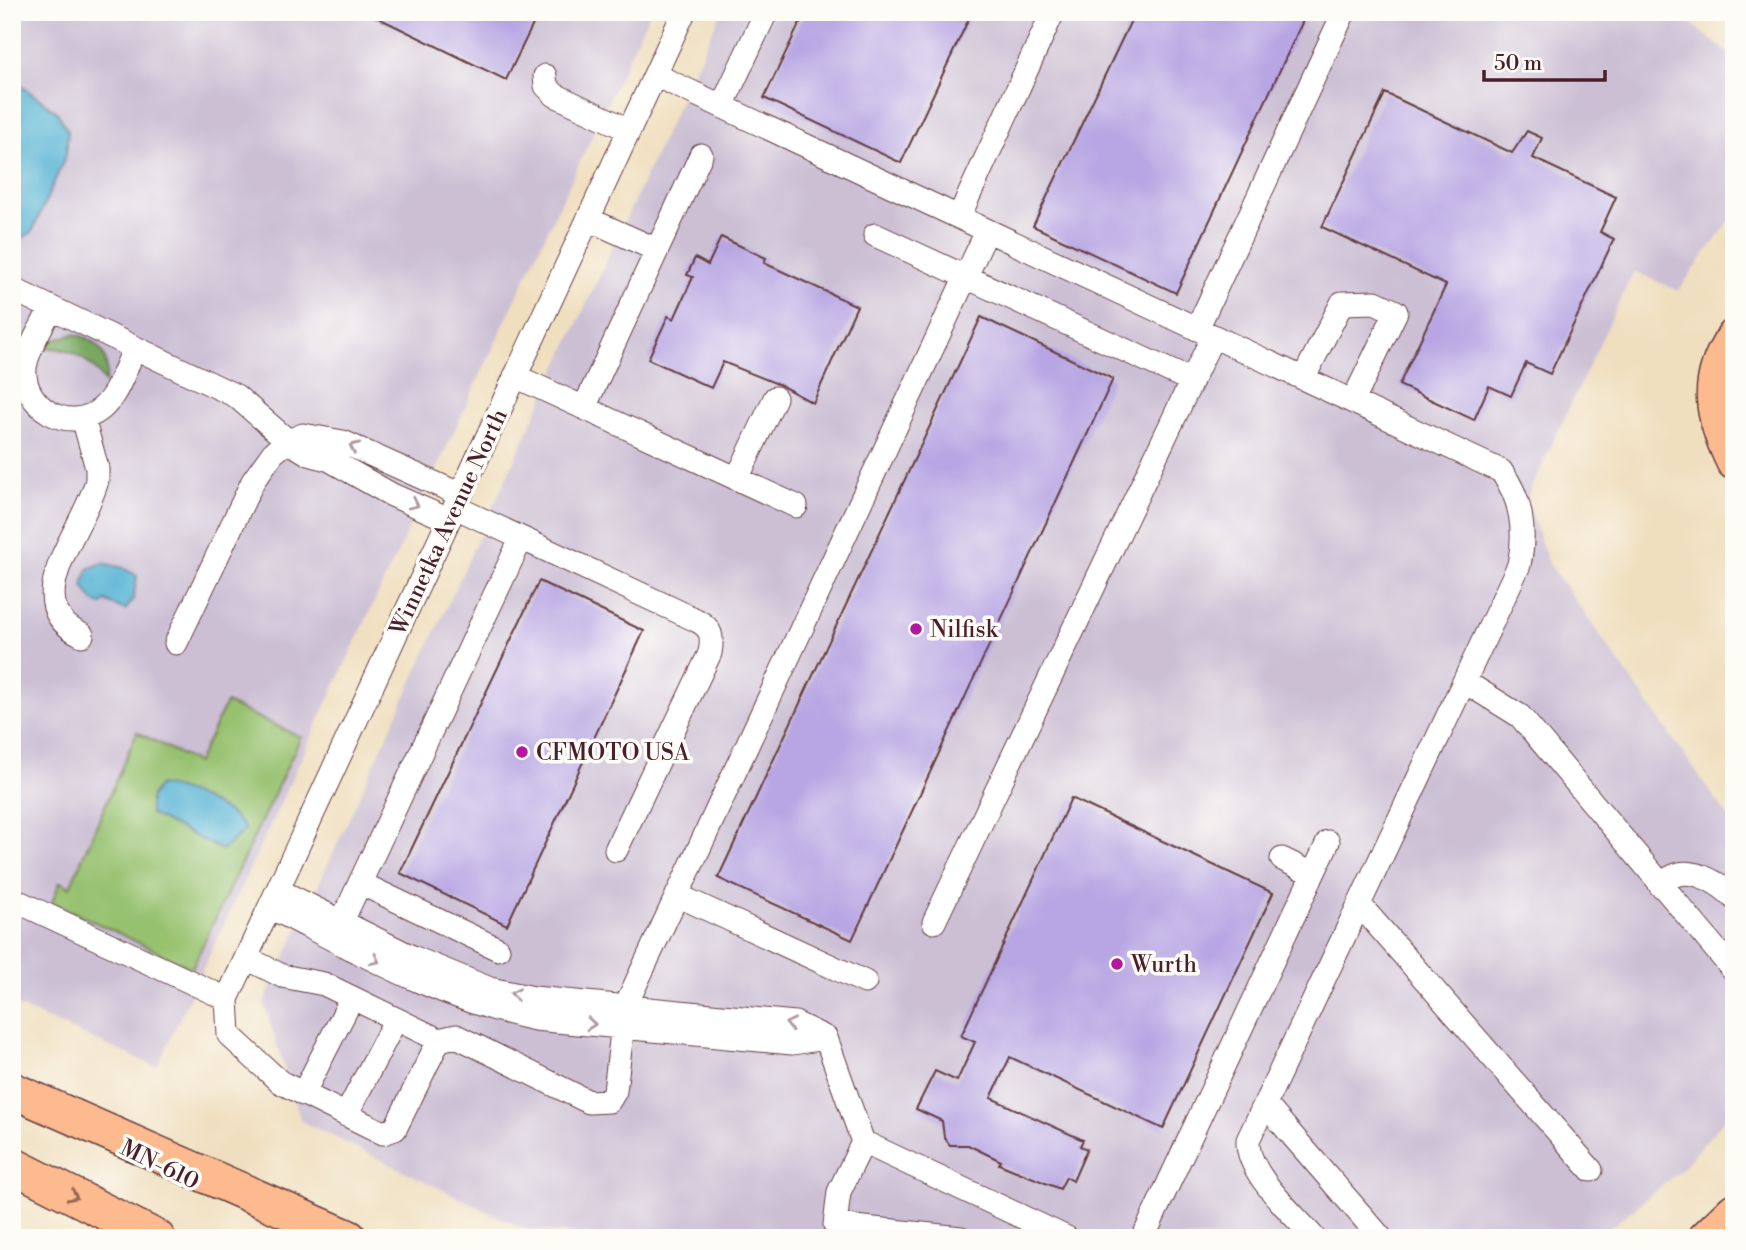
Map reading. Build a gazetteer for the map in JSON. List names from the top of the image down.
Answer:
{
  "streets": {
    "highway": ["MN-610"],
    "street": ["Winnetka Avenue North"]
  },
  "places": ["Nilfisk", "CFMOTO USA", "Wurth"],
  "scale_bar": "50 m"
}
